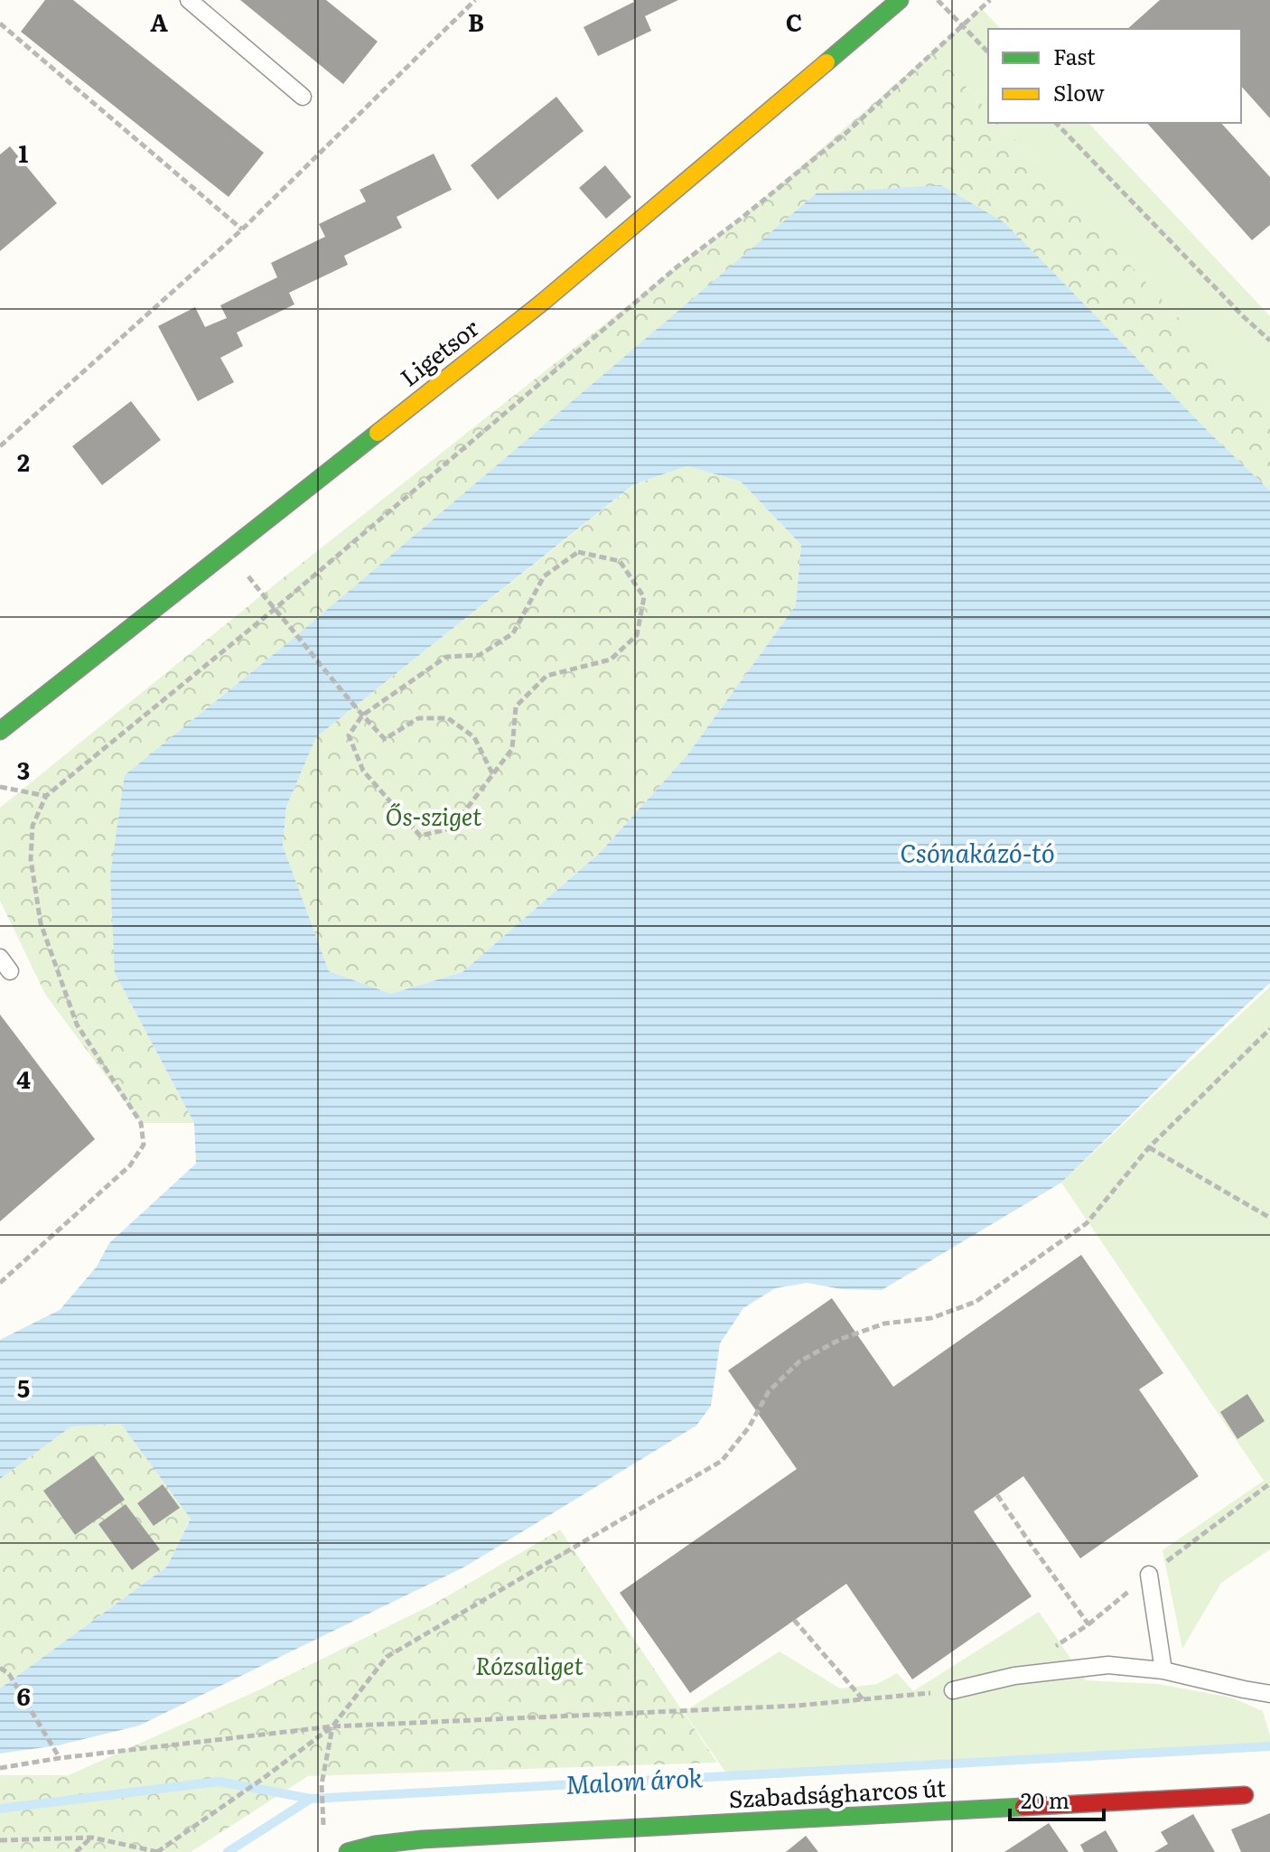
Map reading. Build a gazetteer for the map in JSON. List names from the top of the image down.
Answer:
{
  "streets": {
    "street": ["Ligetsor", "Szabadságharcos út"]
  },
  "water": ["Csónakázó-tó", "Malom árok"],
  "parks": ["Ős-sziget", "Rózsaliget"],
  "legend": ["Fast", "Slow"],
  "scale_bar": "20 m",
  "grid": {
    "columns": ["A", "B", "C"],
    "rows": [
      "1",
      "2",
      "3",
      "4",
      "5",
      "6"
    ]
  }
}
